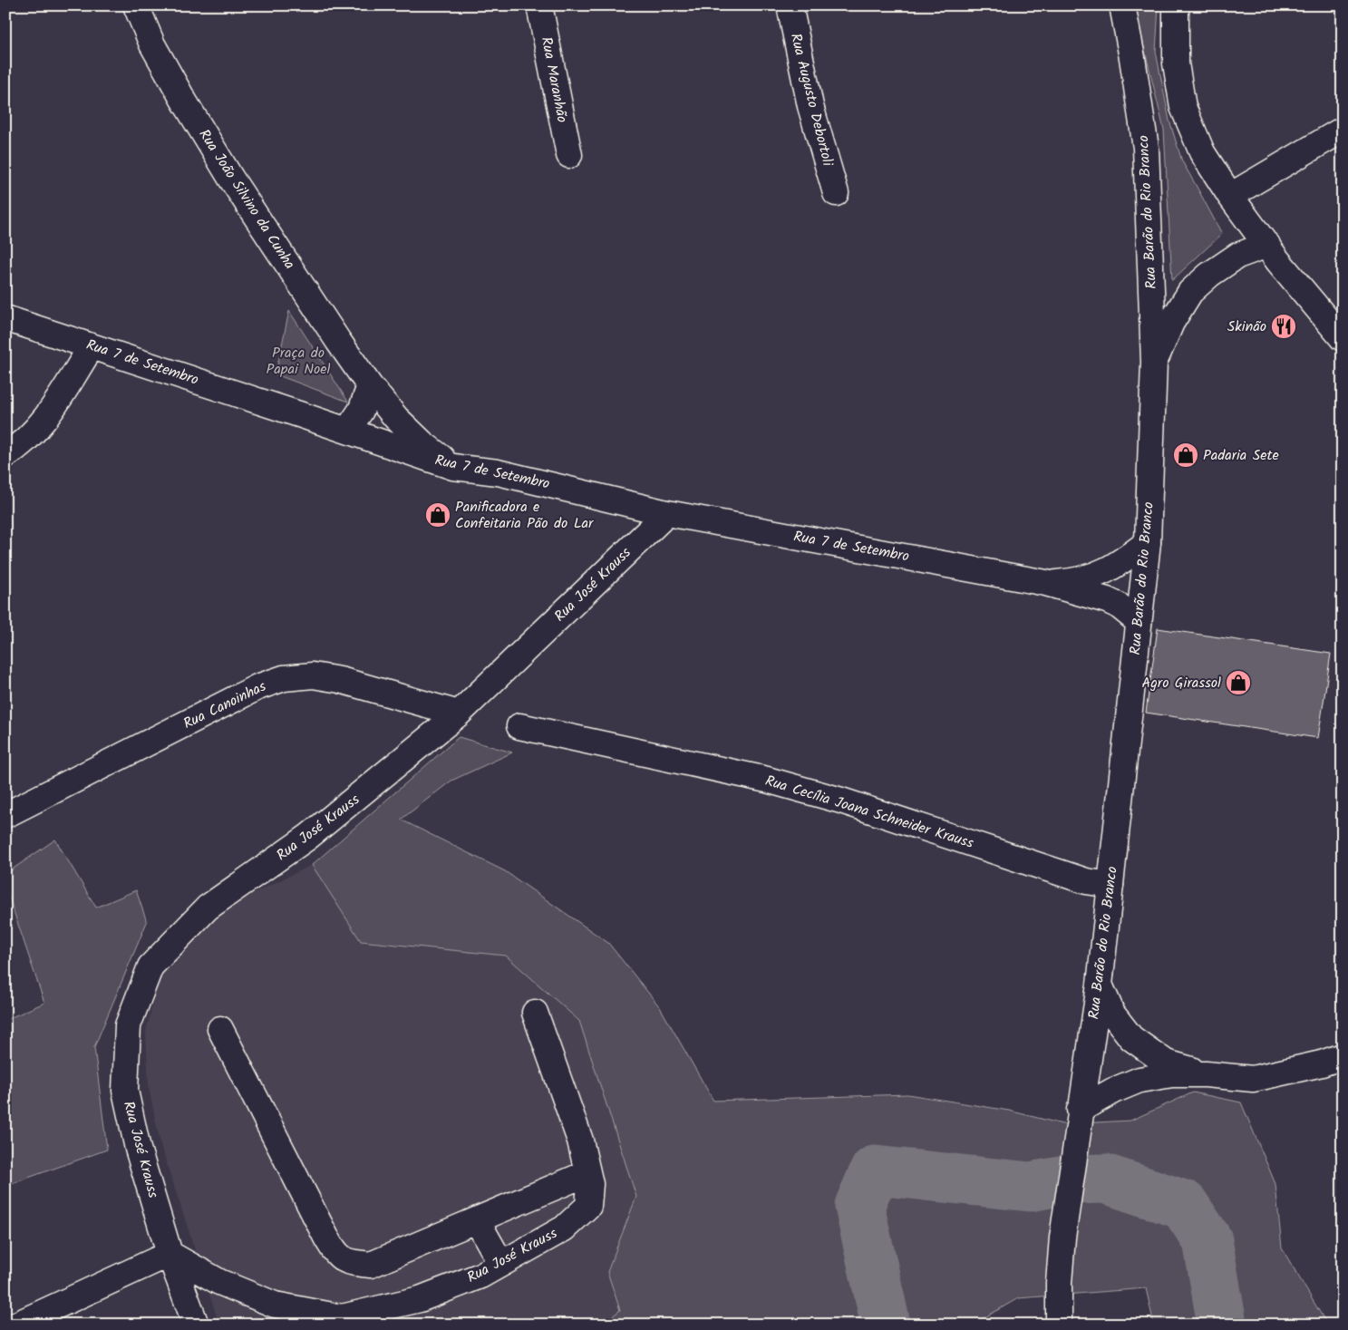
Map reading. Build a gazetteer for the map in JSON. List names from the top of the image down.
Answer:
{
  "streets": {
    "street": [
      "Rua Maranhão",
      "Rua Augusto Debortoli",
      "Rua João Silvino da Cunha",
      "Rua Barão do Rio Branco",
      "Rua 7 de Setembro",
      "Rua José Krauss",
      "Rua Canoinhas",
      "Rua Cecília Joana Schneider Krauss"
    ]
  },
  "crossings": [
    ["Rua João Silvino da Cunha", "Rua 7 de Setembro"],
    ["Rua Barão do Rio Branco", "Rua 7 de Setembro"],
    ["Rua Barão do Rio Branco", "Rua Cecília Joana Schneider Krauss"],
    ["Rua 7 de Setembro", "Rua José Krauss"],
    ["Rua José Krauss", "Rua Canoinhas"]
  ],
  "parks": ["Praça do Papai Noel"],
  "places": {
    "restaurant": ["Skinão"],
    "shop": ["Padaria Sete", "Panificadora e Confeitaria Pão do Lar", "Agro Girassol"]
  }
}
